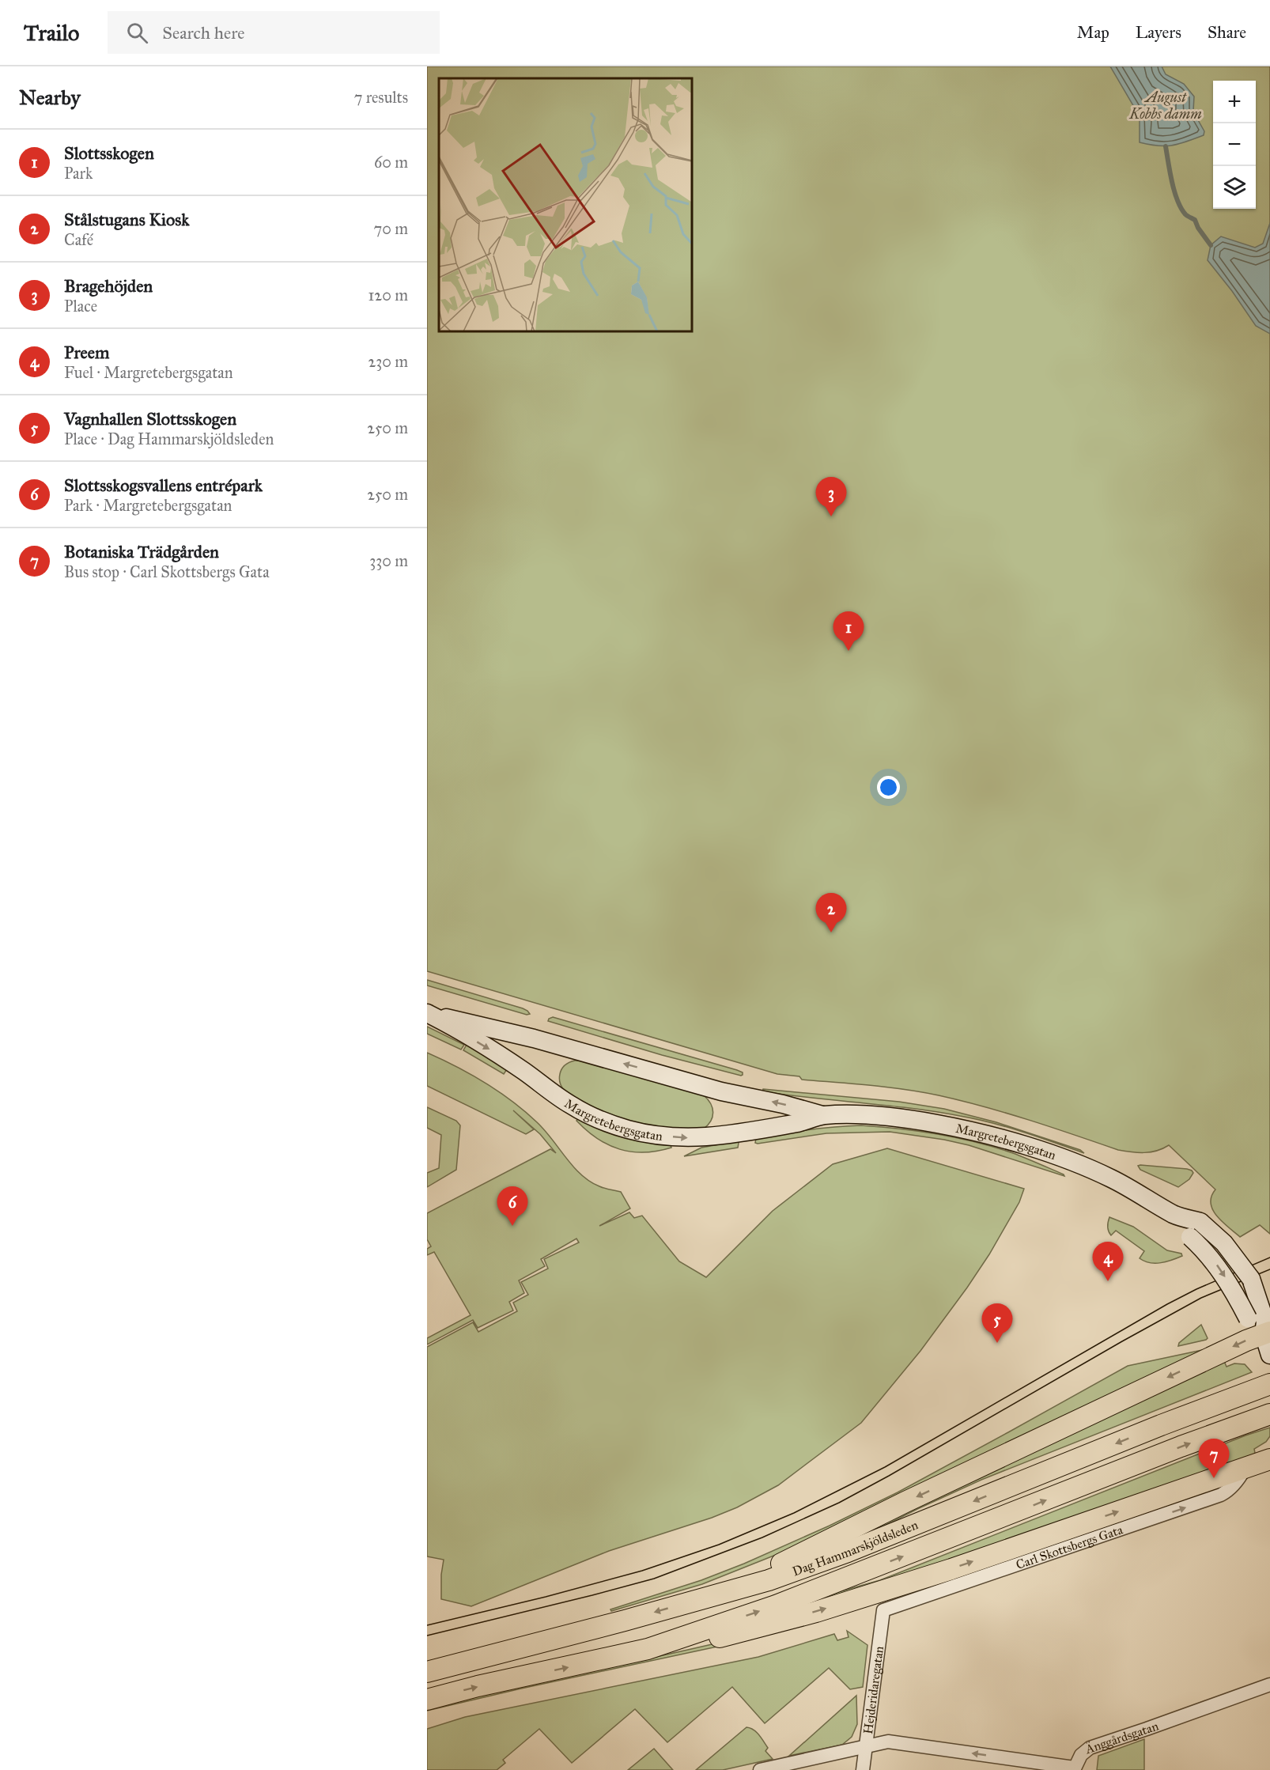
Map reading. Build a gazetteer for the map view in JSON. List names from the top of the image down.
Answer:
{
  "streets": {
    "main road": ["Margretebergsgatan", "Dag Hammarskjöldsleden"],
    "street": ["Carl Skottsbergs Gata", "Hejderidaregatan", "Änggårdsgatan"]
  },
  "crossings": [
    ["Carl Skottsbergs Gata", "Hejderidaregatan"],
    ["Hejderidaregatan", "Änggårdsgatan"]
  ],
  "one_way": ["Carl Skottsbergs Gata", "Änggårdsgatan"],
  "water": ["August Kobbs damm"],
  "page": {
    "header": "Trailo",
    "search": "Search here",
    "nav": ["Map", "Layers", "Share"],
    "heading": ["Nearby", "7 results"],
    "map_buttons": ["+", "−"],
    "list": [
      {
        "mark": "1",
        "name": "Slottsskogen",
        "note": "Park",
        "value": "60 m"
      },
      {
        "mark": "2",
        "name": "Stålstugans Kiosk",
        "note": "Café",
        "value": "70 m"
      },
      {
        "mark": "3",
        "name": "Bragehöjden",
        "note": "Place",
        "value": "120 m"
      },
      {
        "mark": "4",
        "name": "Preem",
        "note": "Fuel · Margretebergsgatan",
        "value": "230 m"
      },
      {
        "mark": "5",
        "name": "Vagnhallen Slottsskogen",
        "note": "Place · Dag Hammarskjöldsleden",
        "value": "250 m"
      },
      {
        "mark": "6",
        "name": "Slottsskogsvallens entrépark",
        "note": "Park · Margretebergsgatan",
        "value": "250 m"
      },
      {
        "mark": "7",
        "name": "Botaniska Trädgården",
        "note": "Bus stop · Carl Skottsbergs Gata",
        "value": "330 m"
      }
    ],
    "pins": [
      "3",
      "1",
      "2",
      "6",
      "4",
      "5",
      "7"
    ]
  }
}
